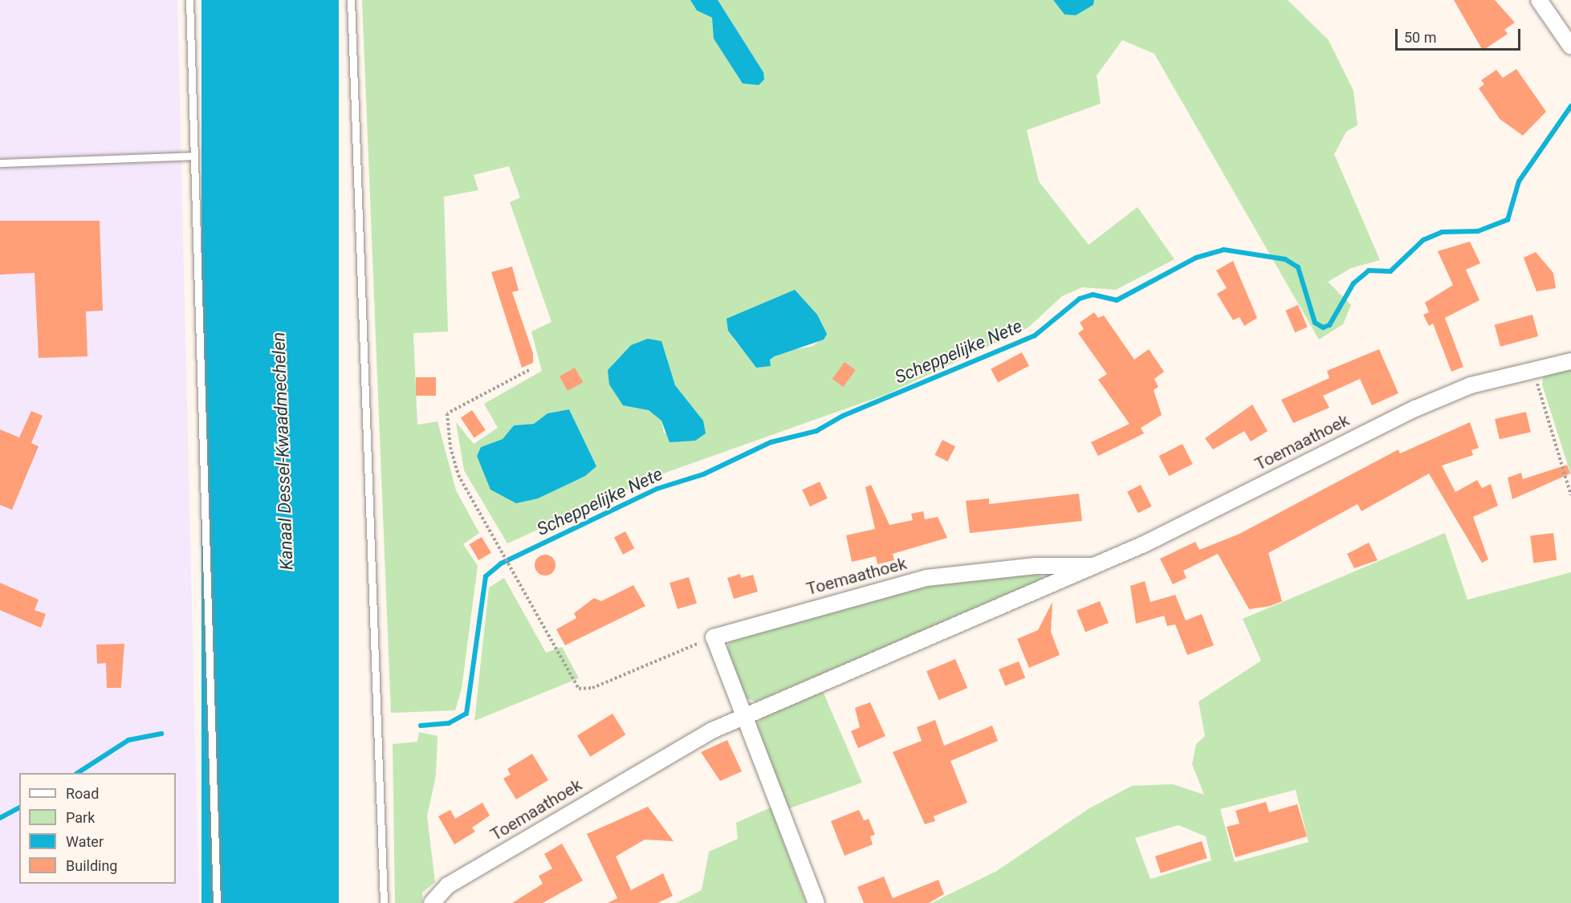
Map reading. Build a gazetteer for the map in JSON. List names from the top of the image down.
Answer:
{
  "streets": {
    "street": ["Toemaathoek"]
  },
  "water": ["Scheppelijke Nete", "Kanaal Dessel-Kwaadmechelen"],
  "legend": [
    "Road",
    "Park",
    "Water",
    "Building"
  ],
  "scale_bar": "50 m"
}
